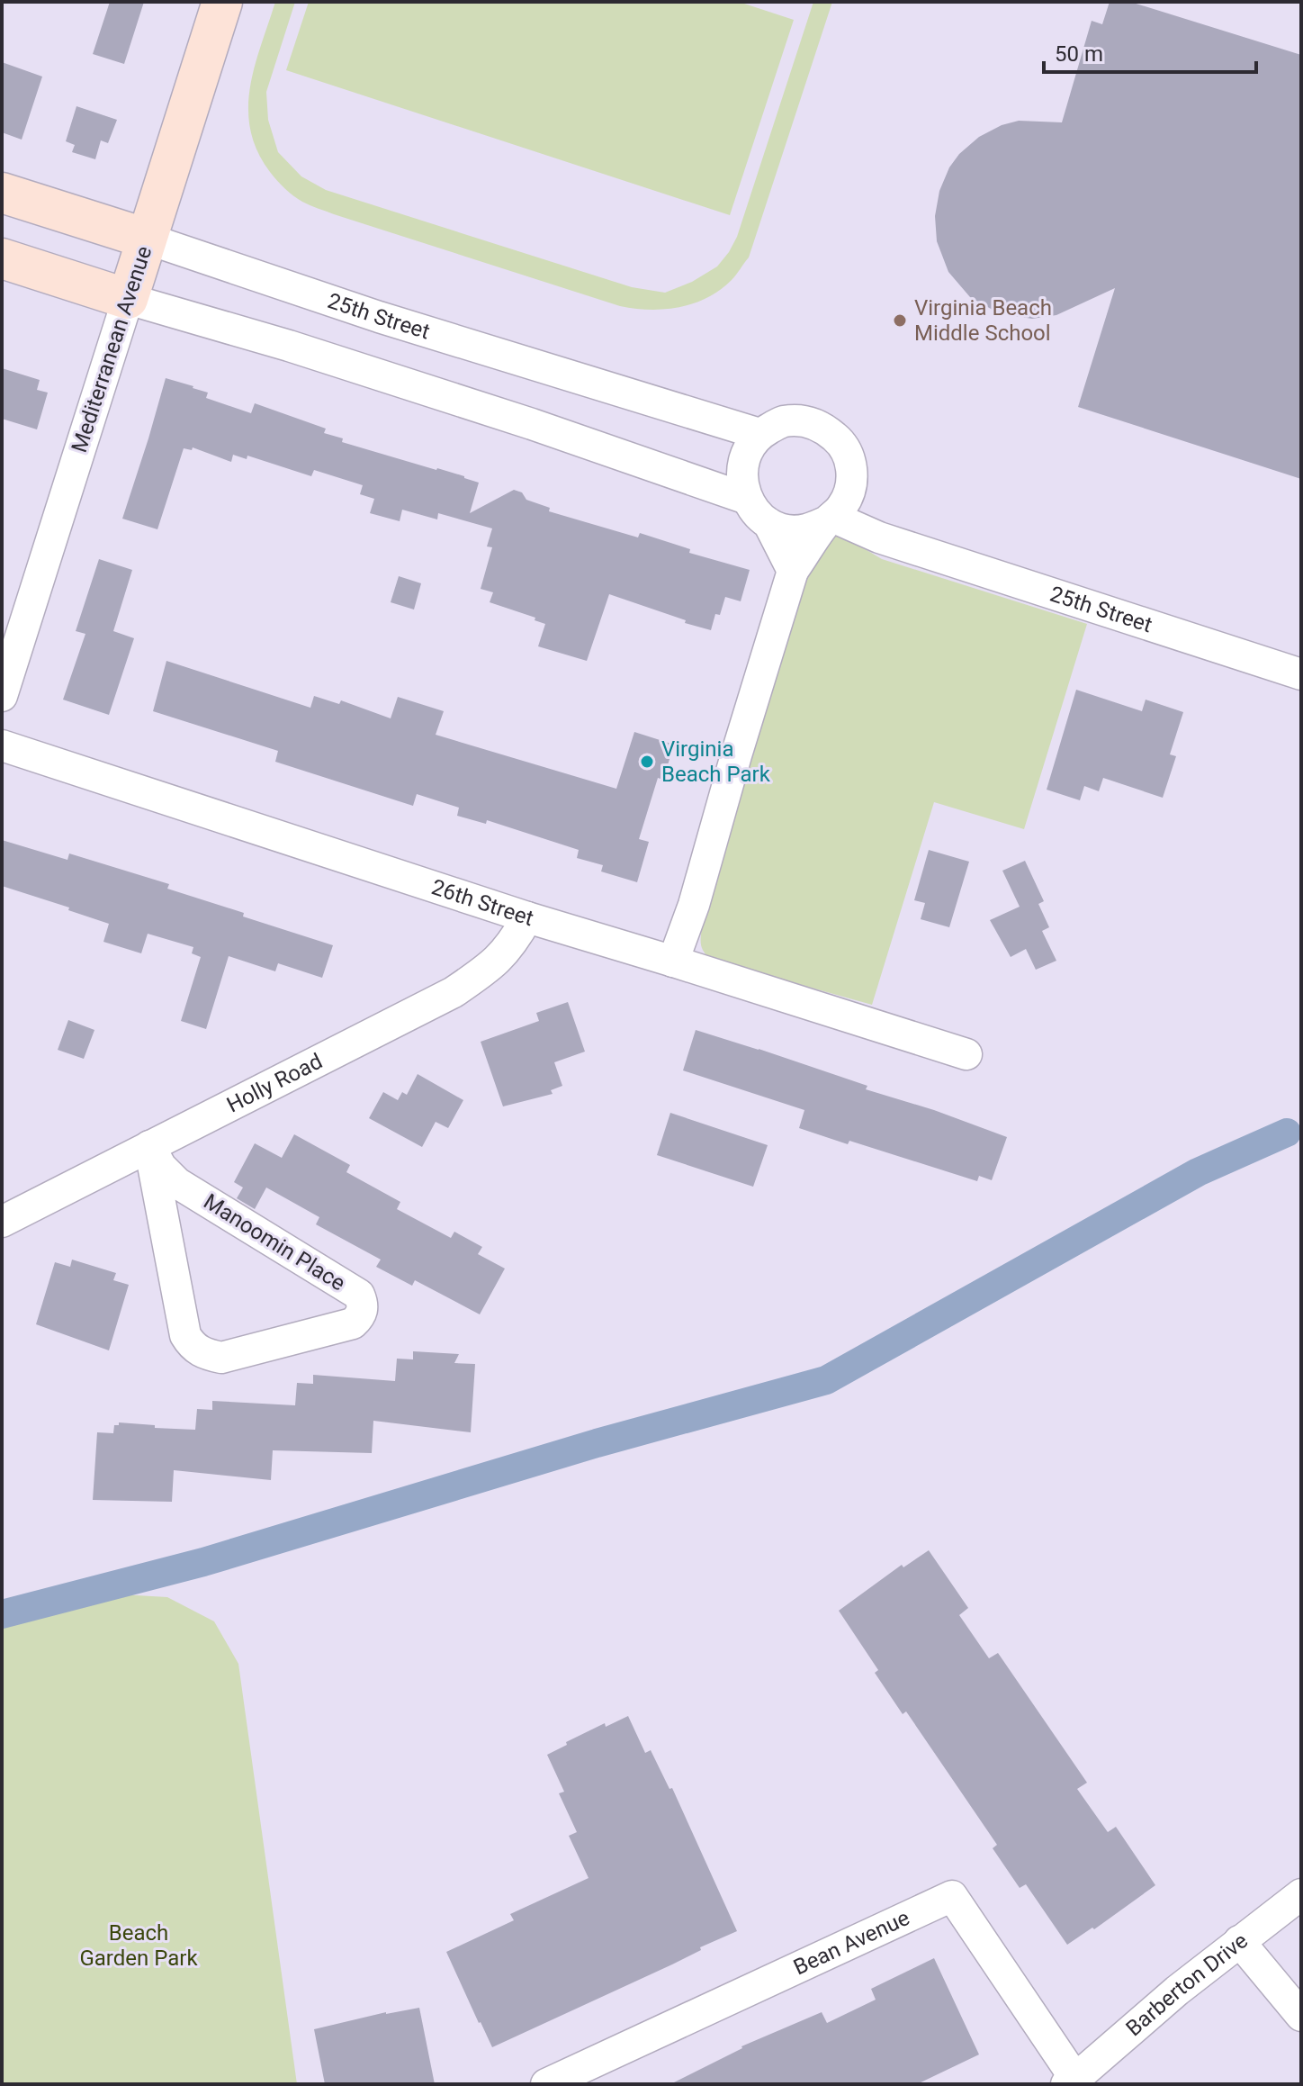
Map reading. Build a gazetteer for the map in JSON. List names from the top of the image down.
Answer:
{
  "streets": {
    "street": [
      "25th Street",
      "Mediterranean Avenue",
      "26th Street",
      "Holly Road",
      "Manoomin Place",
      "Bean Avenue",
      "Barberton Drive"
    ]
  },
  "crossings": [
    ["25th Street", "Mediterranean Avenue"],
    ["26th Street", "Holly Road"],
    ["Holly Road", "Manoomin Place"],
    ["Bean Avenue", "Barberton Drive"]
  ],
  "parks": ["Beach Garden Park"],
  "places": ["Virginia Beach Middle School", "Virginia Beach Park"],
  "scale_bar": "50 m"
}
